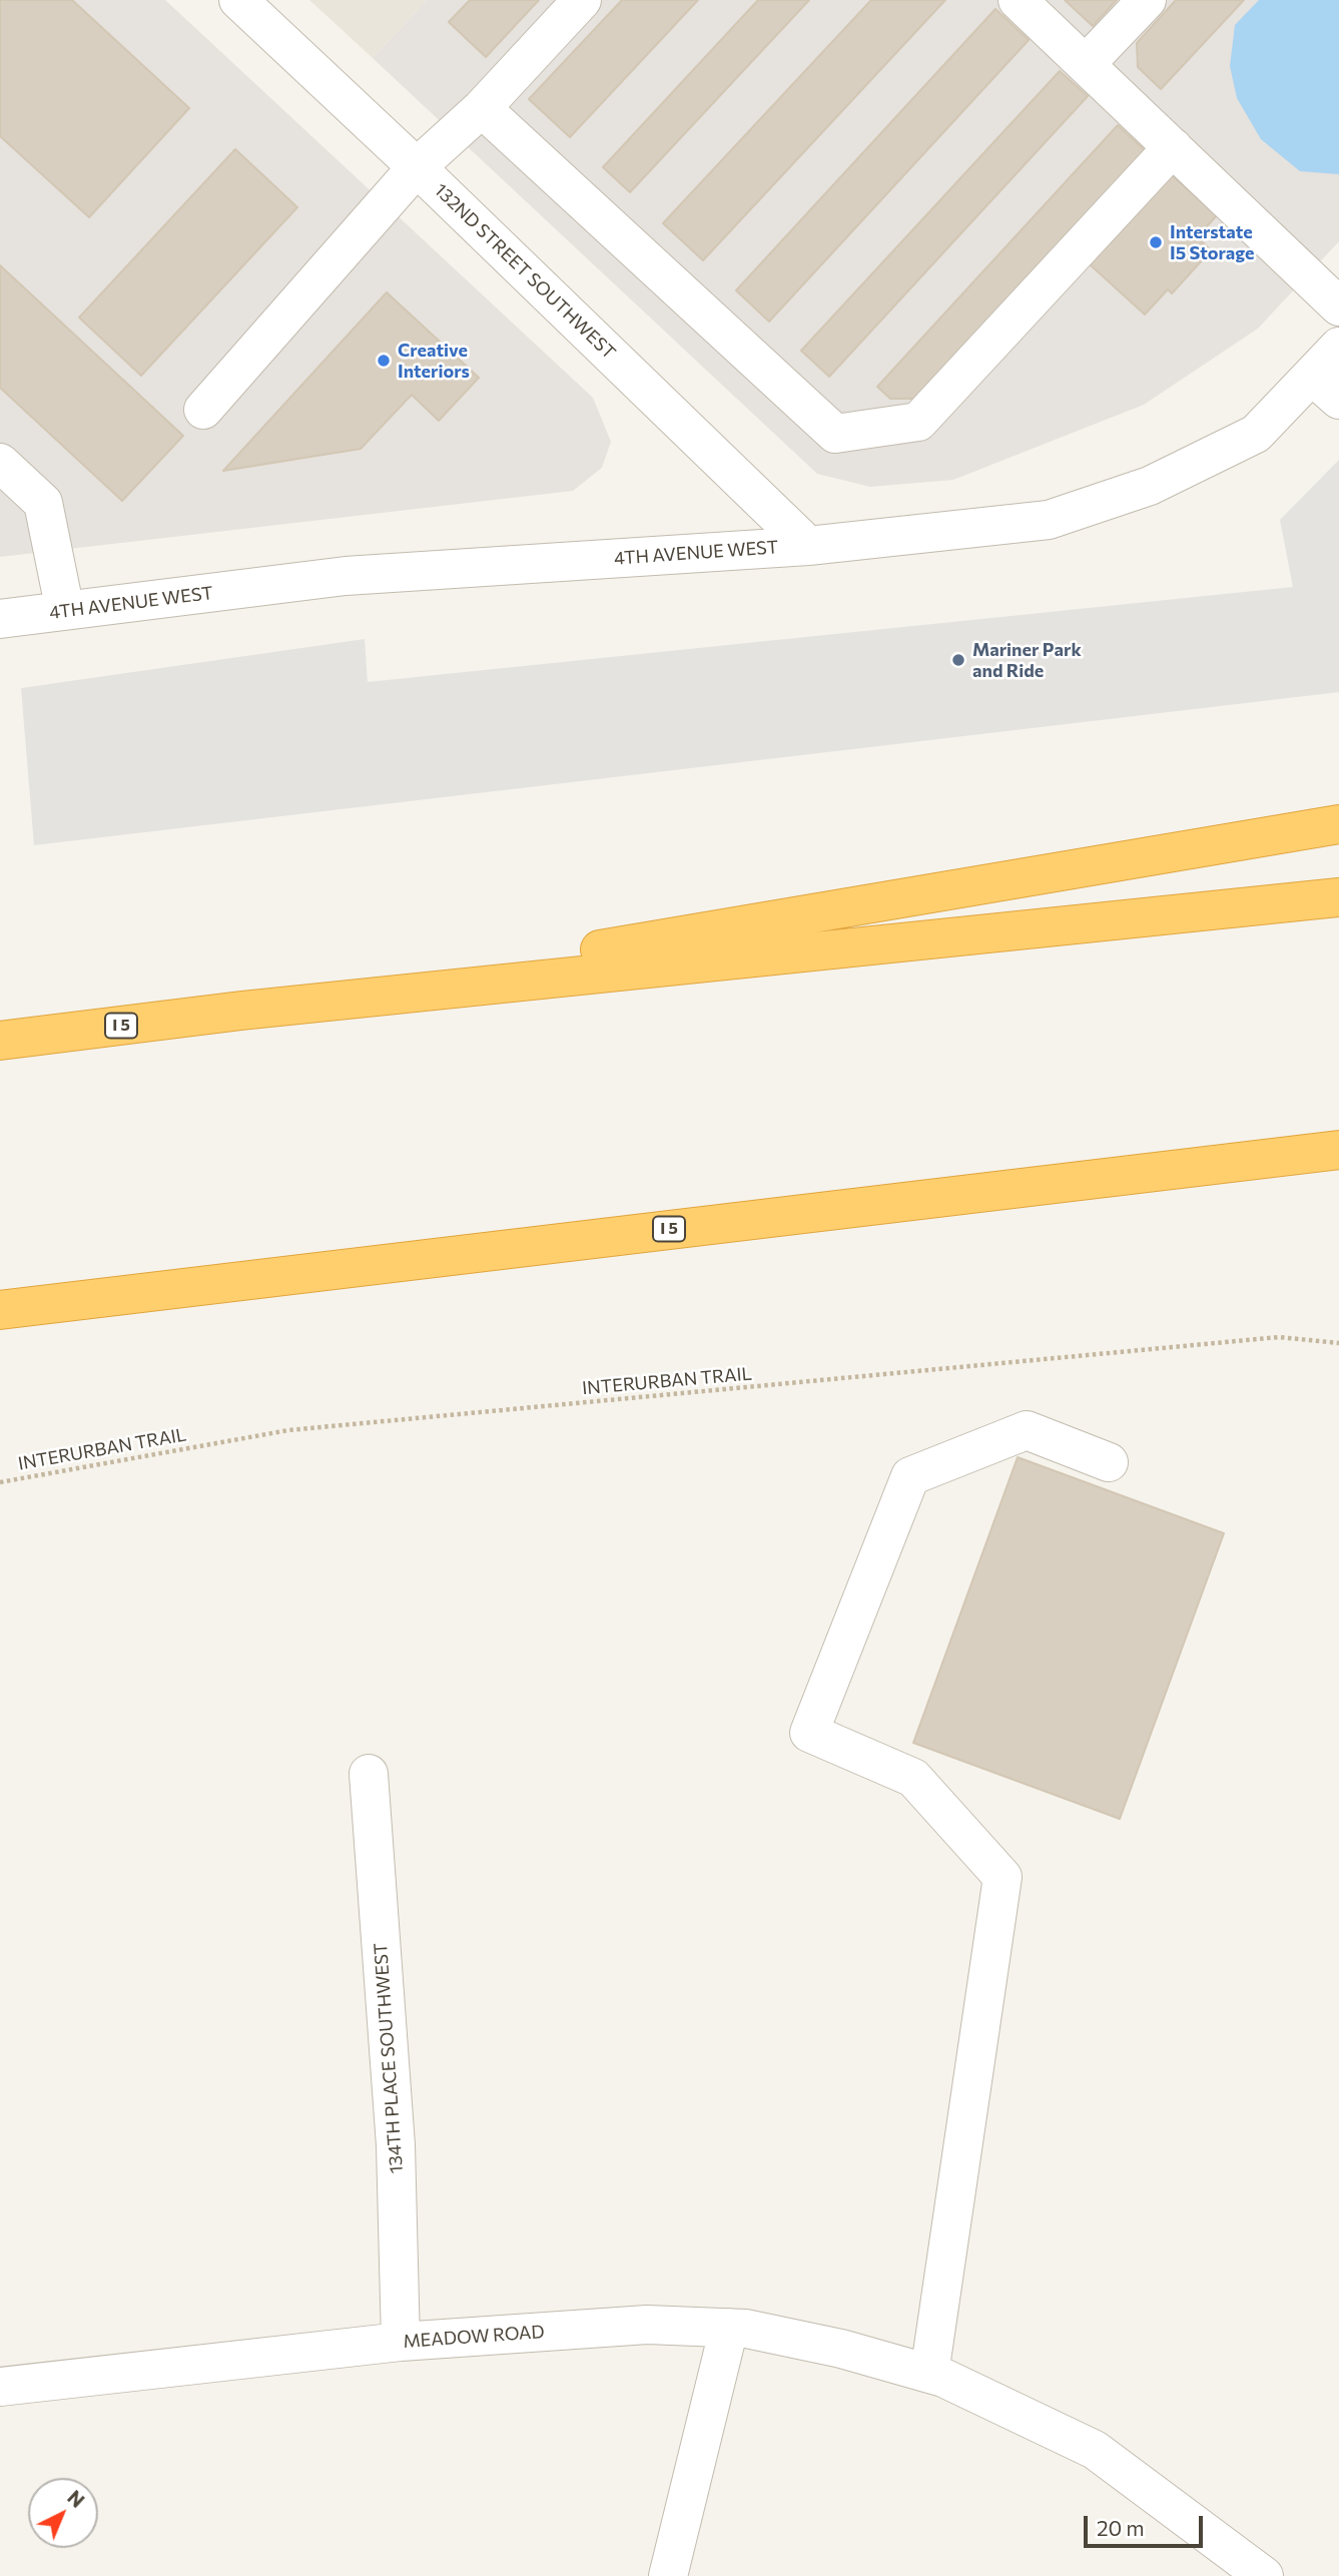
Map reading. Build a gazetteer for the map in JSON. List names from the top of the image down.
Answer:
{
  "streets": {
    "highway": ["I 5"],
    "street": [
      "132ND STREET SOUTHWEST",
      "4TH AVENUE WEST",
      "134TH PLACE SOUTHWEST",
      "MEADOW ROAD"
    ],
    "path": ["INTERURBAN TRAIL"]
  },
  "crossings": [
    ["132ND STREET SOUTHWEST", "4TH AVENUE WEST"],
    ["134TH PLACE SOUTHWEST", "MEADOW ROAD"]
  ],
  "places": ["Interstate I5 Storage", "Creative Interiors", "Mariner Park and Ride"],
  "scale_bar": "20 m",
  "north": "top right"
}
